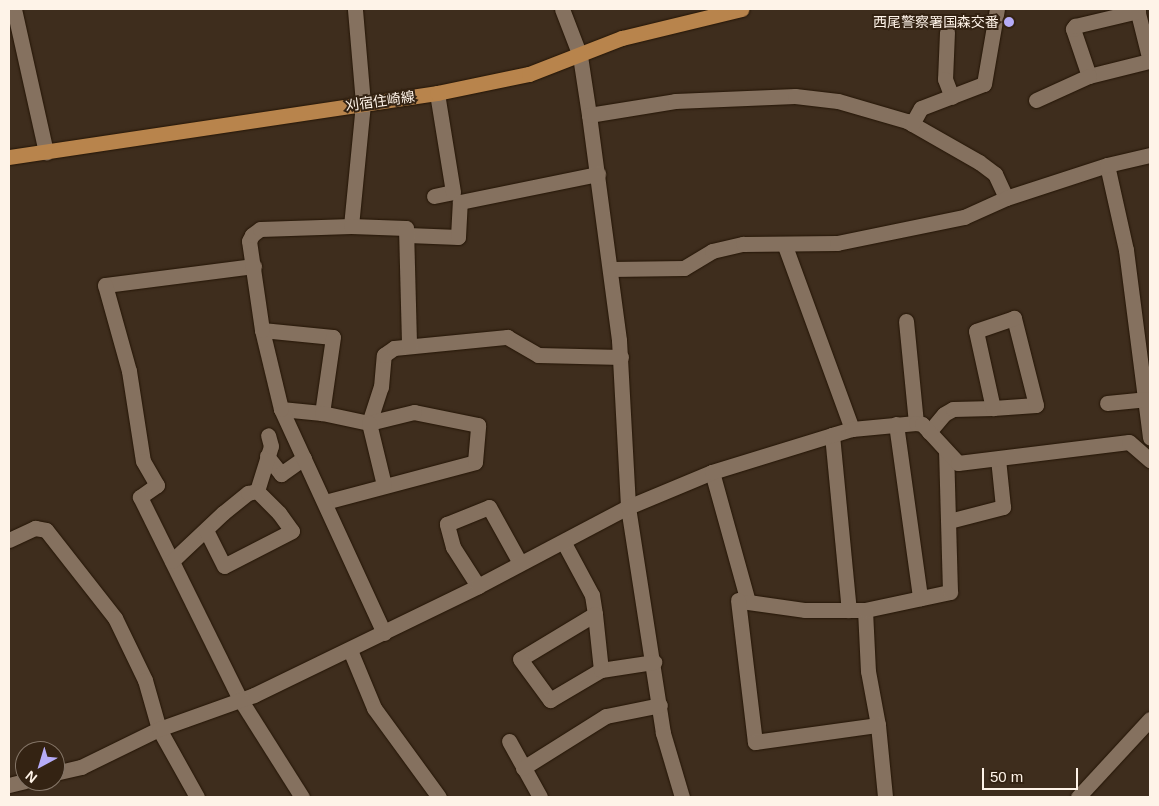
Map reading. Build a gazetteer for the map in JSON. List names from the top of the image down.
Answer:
{
  "streets": {
    "main road": ["刈宿住崎線"]
  },
  "places": ["西尾警察署国森交番"],
  "scale_bar": "50 m",
  "north": "bottom left"
}
